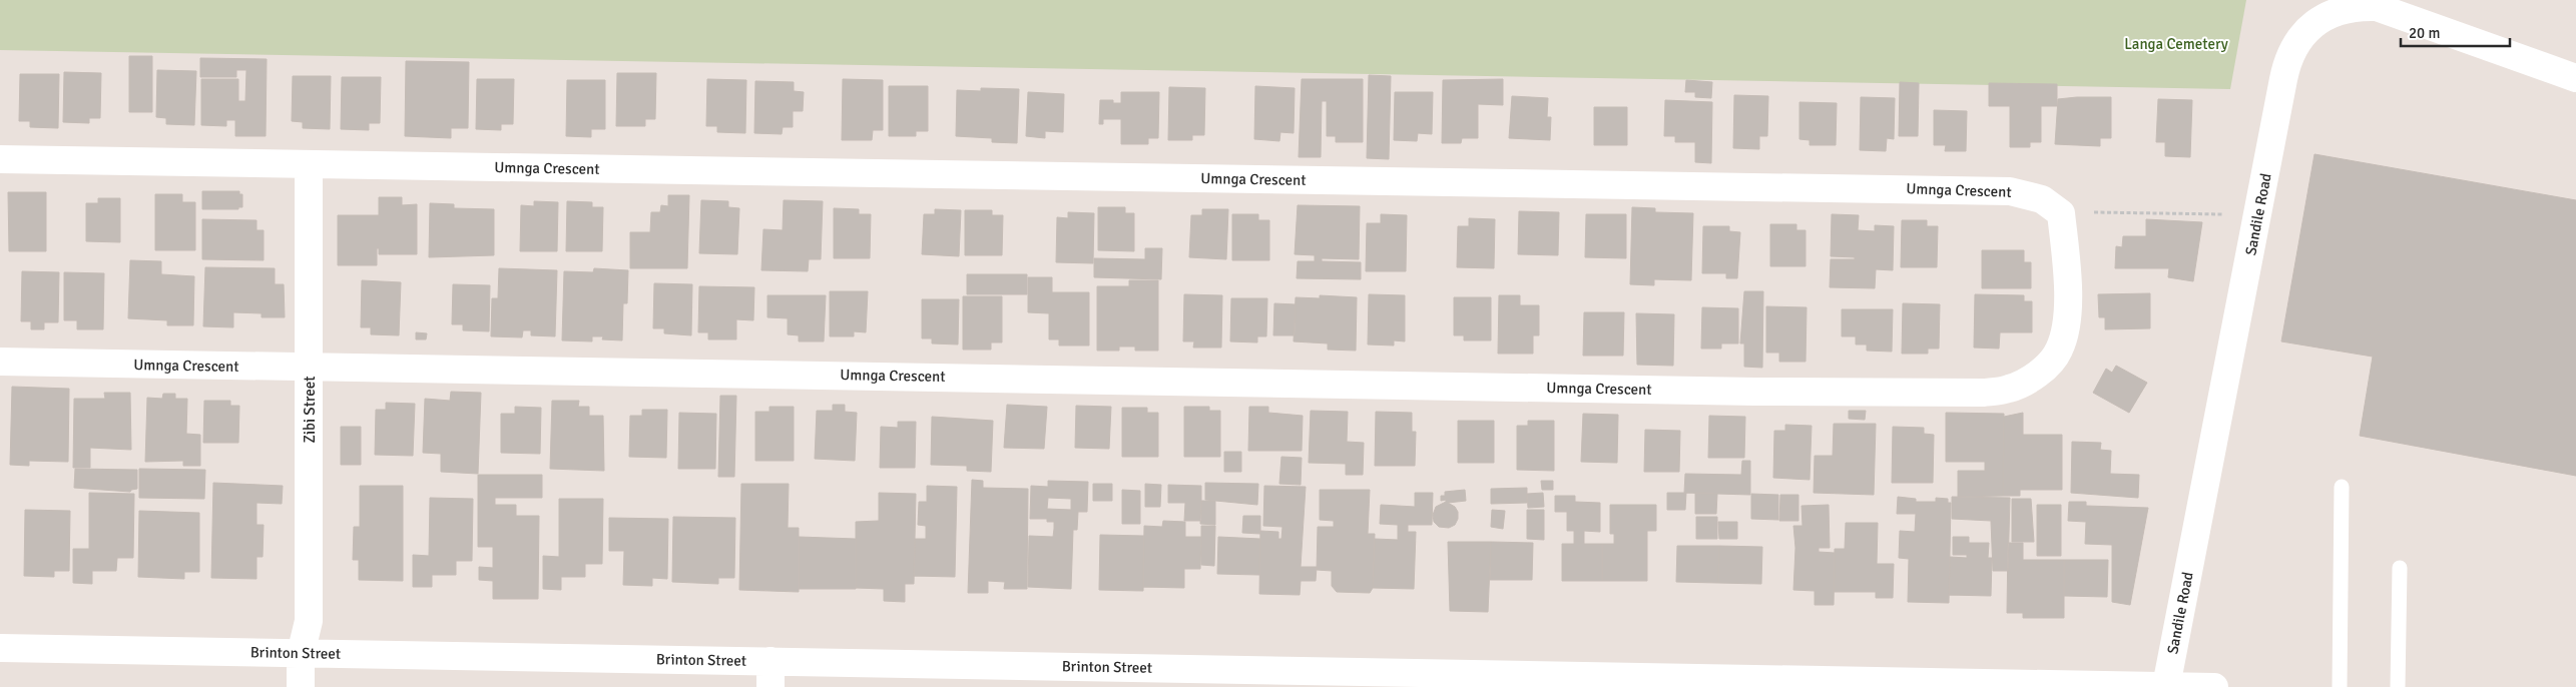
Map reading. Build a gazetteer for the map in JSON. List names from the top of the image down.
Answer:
{
  "streets": {
    "street": [
      "Umnga Crescent",
      "Sandile Road",
      "Zibi Street",
      "Brinton Street"
    ]
  },
  "crossings": [
    ["Umnga Crescent", "Zibi Street"],
    ["Sandile Road", "Brinton Street"],
    ["Zibi Street", "Brinton Street"]
  ],
  "parks": ["Langa Cemetery"],
  "scale_bar": "20 m"
}
